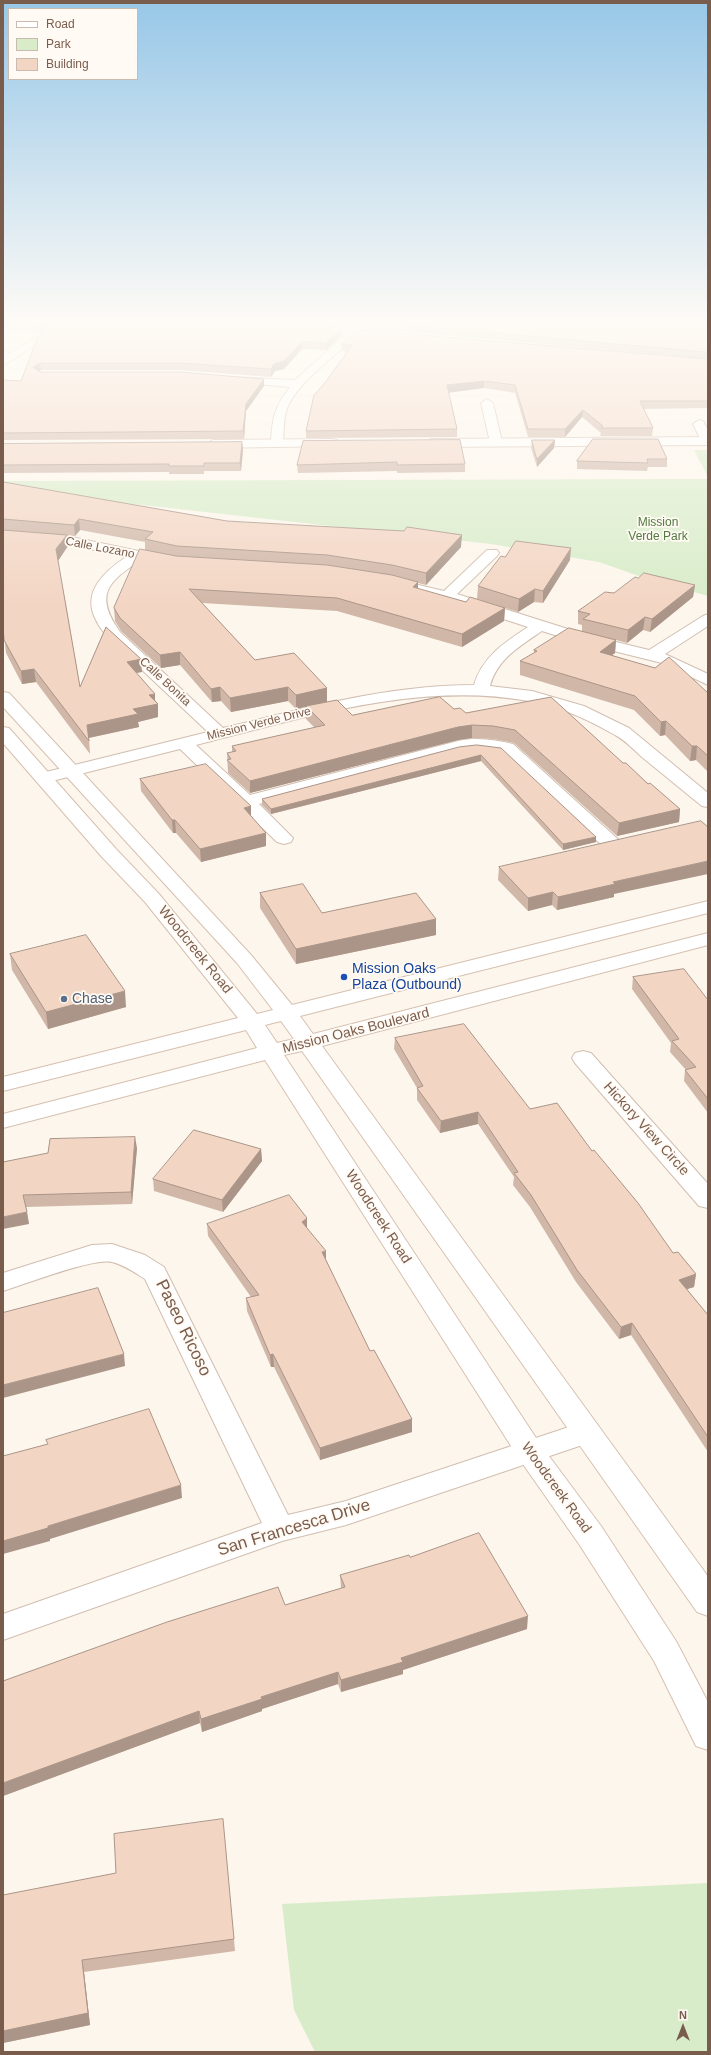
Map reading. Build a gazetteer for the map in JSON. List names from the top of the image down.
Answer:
{
  "streets": {
    "street": [
      "Calle Lozano",
      "Calle Bonita",
      "Mission Verde Drive",
      "Woodcreek Road",
      "Mission Oaks Boulevard",
      "Hickory View Circle",
      "Paseo Ricoso",
      "San Francesca Drive"
    ]
  },
  "crossings": [
    ["Calle Lozano", "Calle Bonita"],
    ["Calle Bonita", "Mission Verde Drive"],
    ["Mission Verde Drive", "Woodcreek Road"],
    ["Woodcreek Road", "Mission Oaks Boulevard"],
    ["Woodcreek Road", "San Francesca Drive"],
    ["Paseo Ricoso", "San Francesca Drive"]
  ],
  "parks": ["Mission Verde Park"],
  "places": ["Mission Oaks Plaza (Outbound)", "Chase"],
  "legend": ["Road", "Park", "Building"],
  "north": "top"
}
